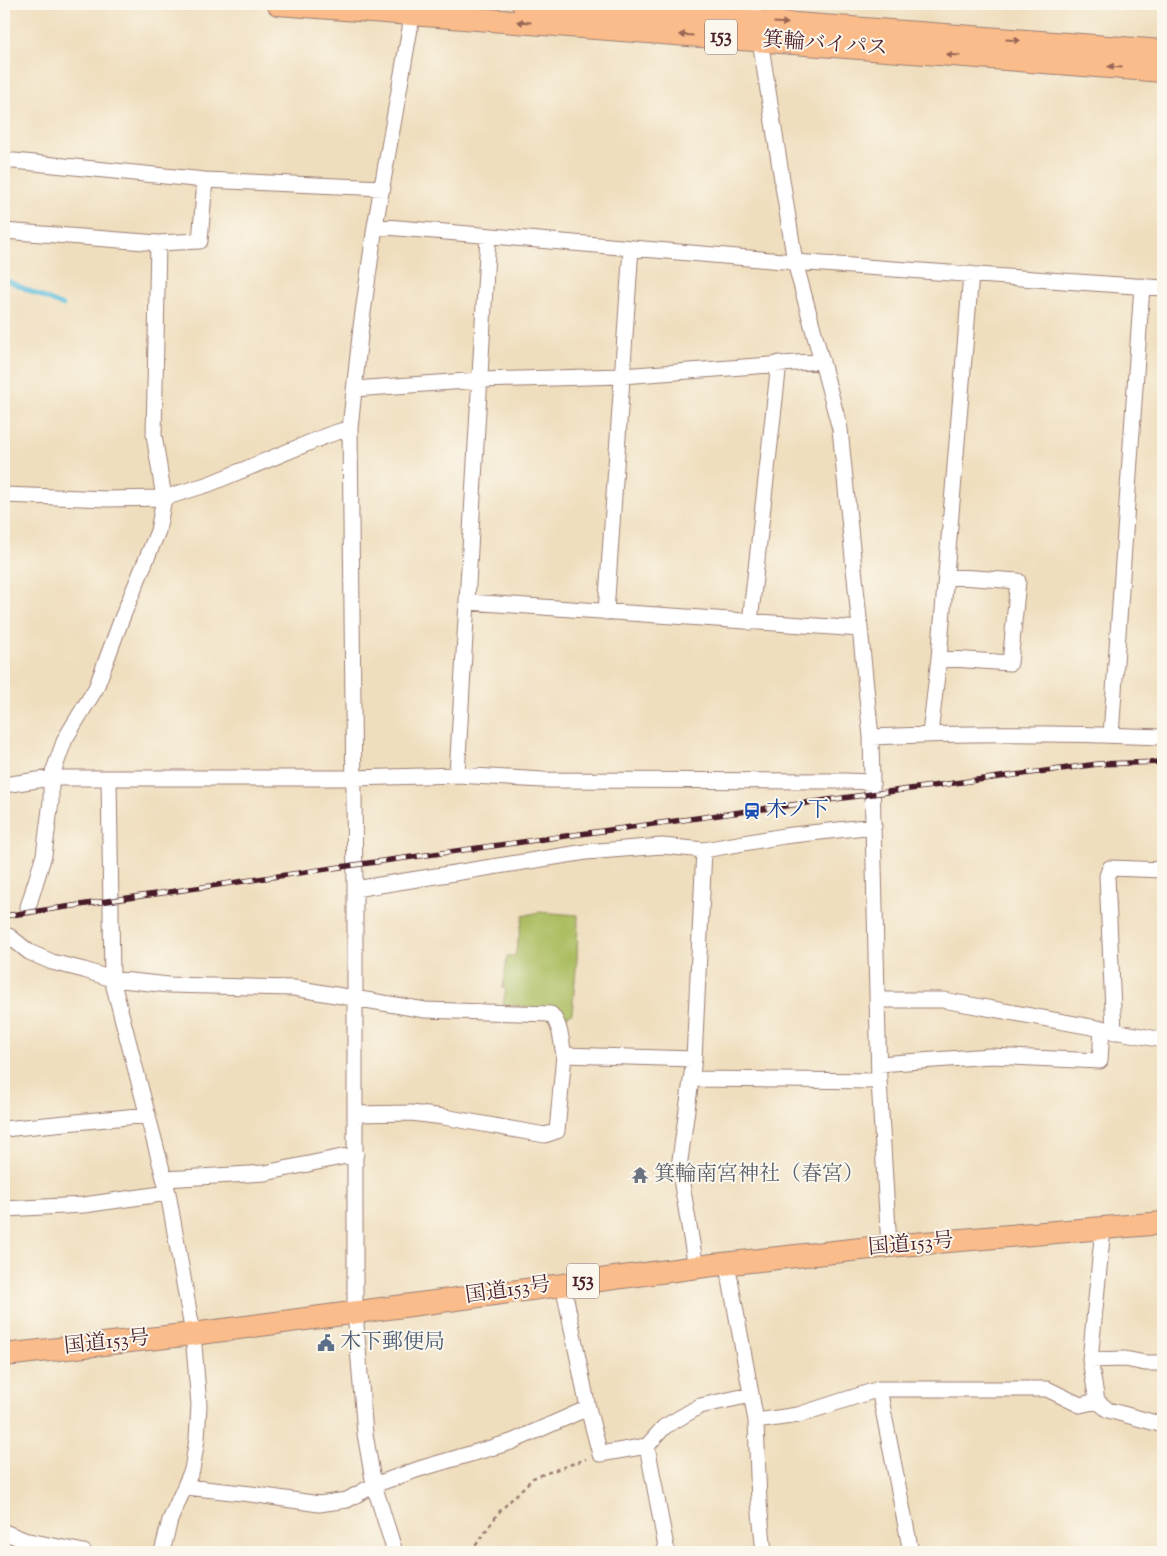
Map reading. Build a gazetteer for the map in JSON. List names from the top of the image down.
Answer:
{
  "streets": {
    "highway": ["153", "箕輪バイパス", "国道153号"]
  },
  "places": {
    "station": ["木ノ下"],
    "temple": ["箕輪南宮神社（春宮）"],
    "public building": ["木下郵便局"]
  }
}
